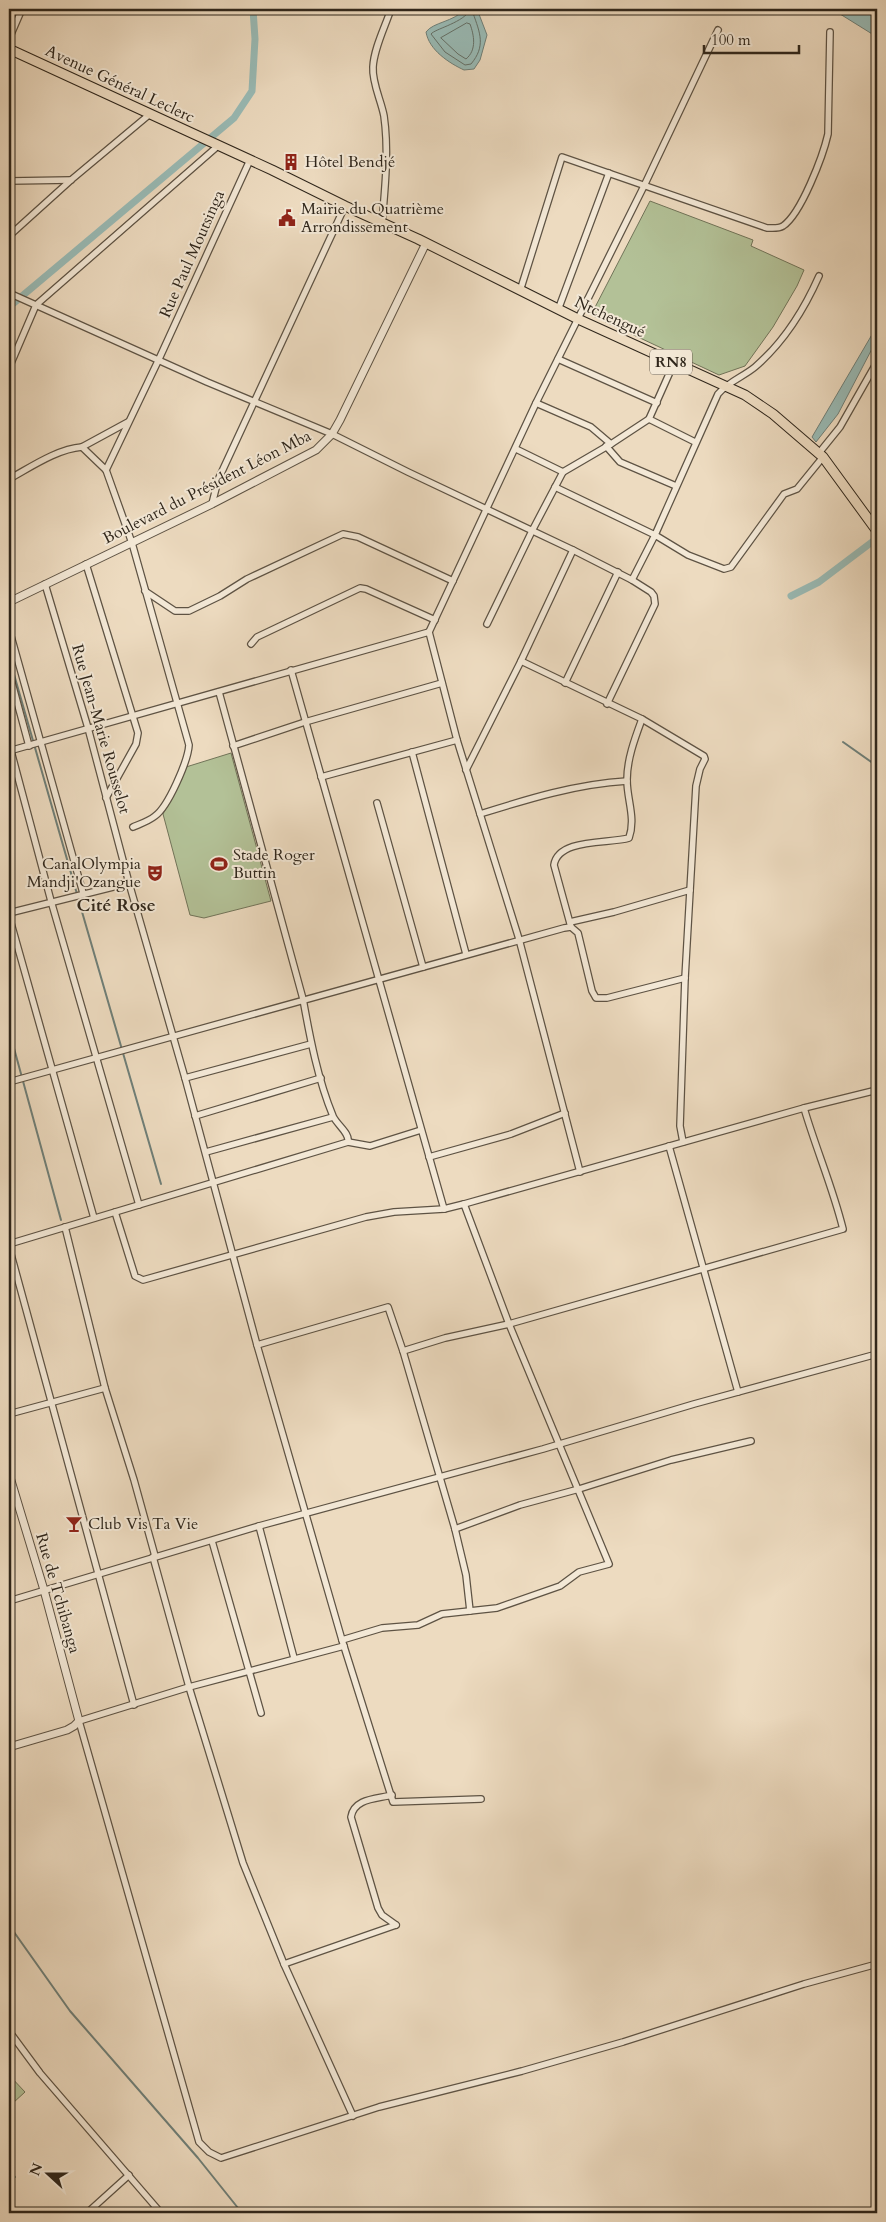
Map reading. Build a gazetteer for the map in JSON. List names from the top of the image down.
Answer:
{
  "streets": {
    "main road": ["Avenue Général Leclerc", "Ntchengué", "RN8"],
    "street": [
      "Rue Paul Moutsinga",
      "Boulevard du Président Léon Mba",
      "Rue Jean-Marie Rousselot",
      "Rue de Tchibanga"
    ]
  },
  "crossings": [
    ["Avenue Général Leclerc", "Rue Paul Moutsinga"],
    ["Avenue Général Leclerc", "Ntchengué"],
    ["Ntchengué", "Boulevard du Président Léon Mba"],
    ["Boulevard du Président Léon Mba", "Rue Jean-Marie Rousselot"]
  ],
  "districts": ["Cité Rose"],
  "places": {
    "building": ["Hôtel Bendjé"],
    "public building": ["Mairie du Quatrième Arrondissement"],
    "sports": ["Stade Roger Buttin"],
    "theatre": ["CanalOlympia Mandji'Ozangue"],
    "bar": ["Club Vis Ta Vie"]
  },
  "scale_bar": "100 m",
  "north": "left"
}
